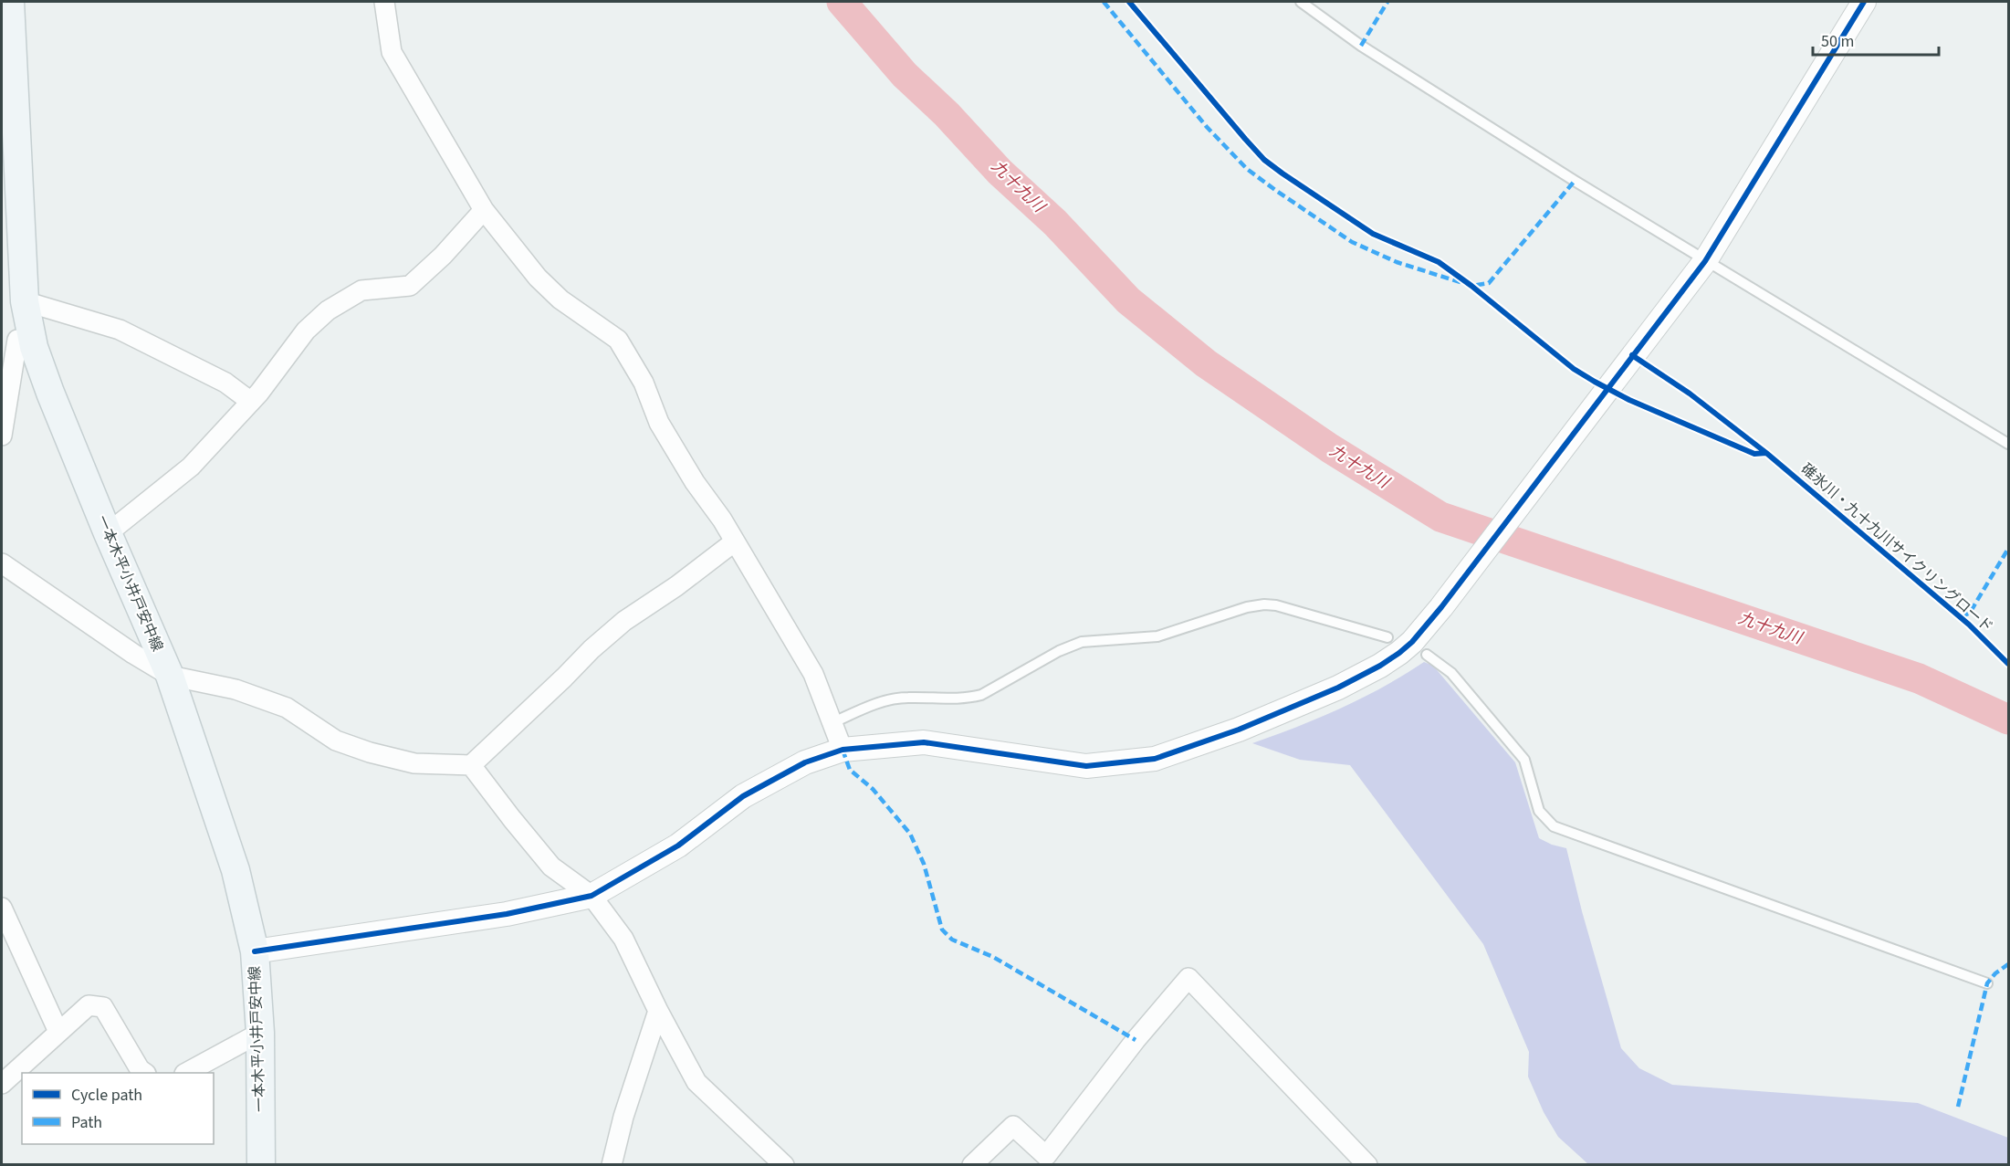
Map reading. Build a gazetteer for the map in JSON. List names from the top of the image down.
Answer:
{
  "streets": {
    "main road": ["一本木平小井戸安中線"],
    "cycle path": ["碓氷川・九十九川サイクリングロード"]
  },
  "water": ["九十九川"],
  "legend": ["Cycle path", "Path"],
  "scale_bar": "50 m"
}
